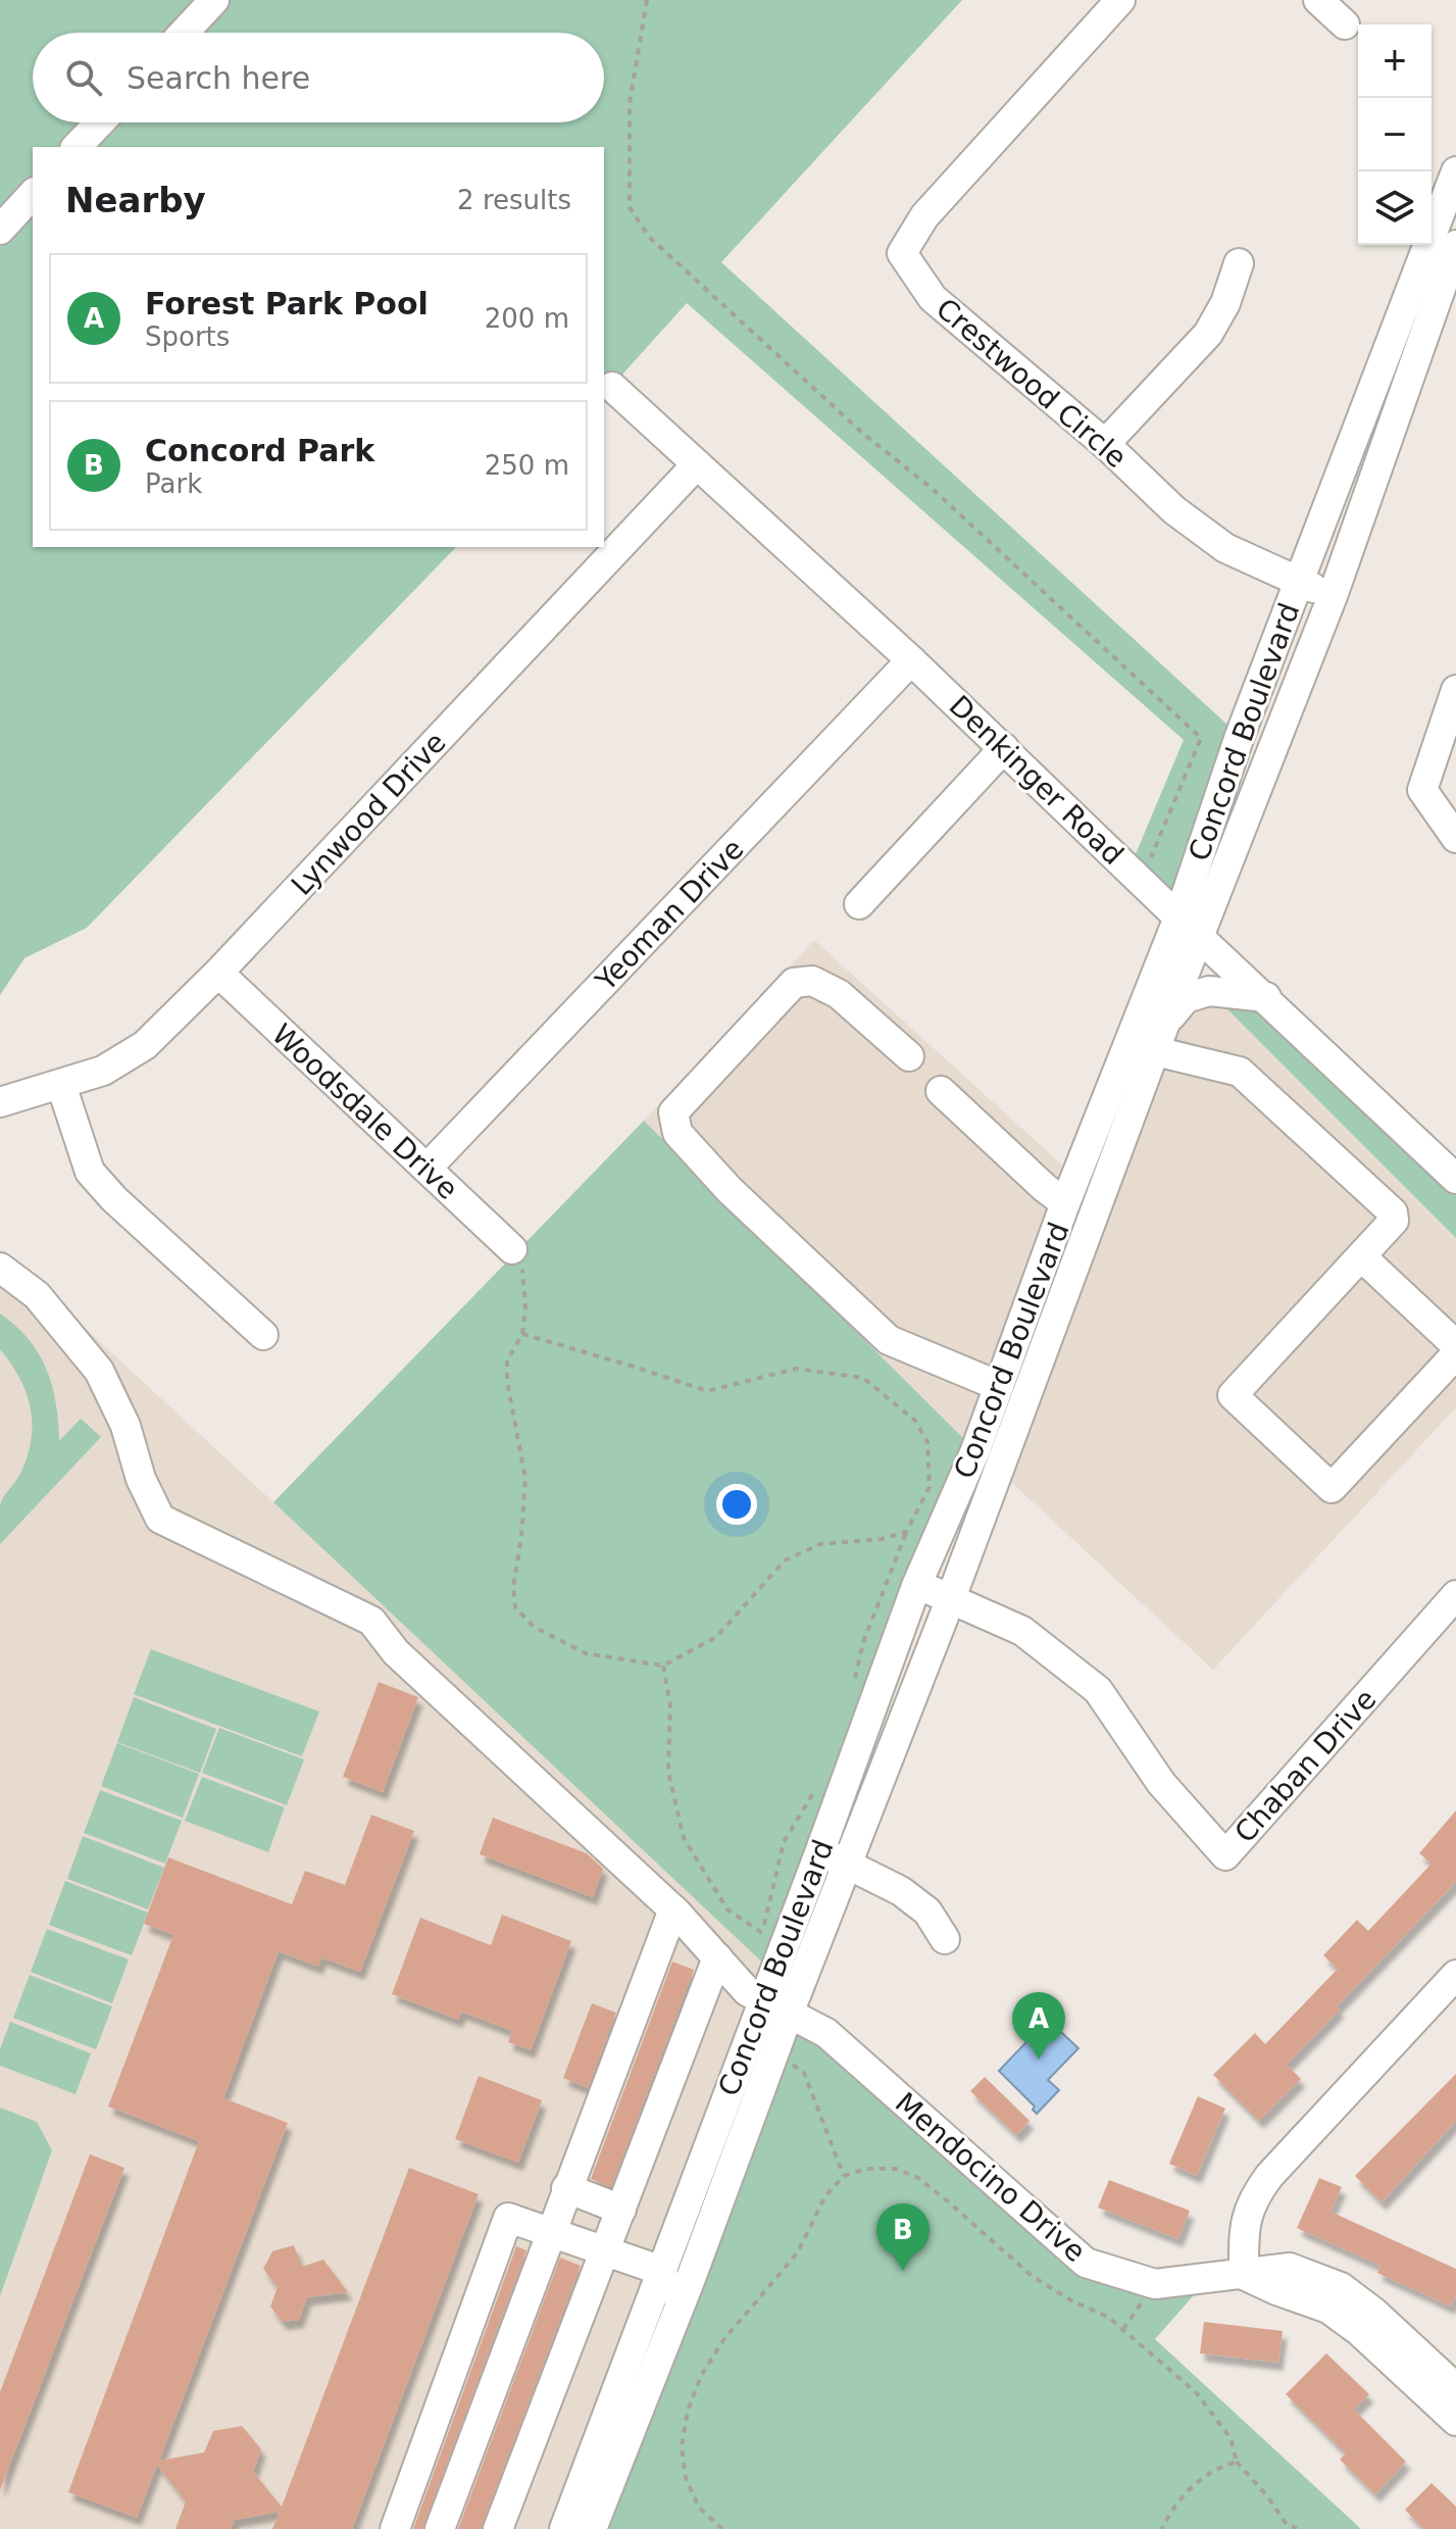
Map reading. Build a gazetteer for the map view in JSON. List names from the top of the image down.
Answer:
{
  "streets": {
    "street": [
      "Crestwood Circle",
      "Concord Boulevard",
      "Denkinger Road",
      "Lynwood Drive",
      "Yeoman Drive",
      "Woodsdale Drive",
      "Chaban Drive",
      "Mendocino Drive"
    ]
  },
  "crossings": [
    ["Crestwood Circle", "Concord Boulevard"],
    ["Concord Boulevard", "Denkinger Road"],
    ["Concord Boulevard", "Chaban Drive"],
    ["Concord Boulevard", "Mendocino Drive"],
    ["Denkinger Road", "Lynwood Drive"],
    ["Denkinger Road", "Yeoman Drive"],
    ["Lynwood Drive", "Woodsdale Drive"],
    ["Yeoman Drive", "Woodsdale Drive"]
  ],
  "page": {
    "map_buttons": ["+", "−"],
    "search": "Search here",
    "heading": ["Nearby", "2 results"],
    "list": [
      {
        "mark": "A",
        "name": "Forest Park Pool",
        "note": "Sports",
        "value": "200 m"
      },
      {
        "mark": "B",
        "name": "Concord Park",
        "note": "Park",
        "value": "250 m"
      }
    ],
    "pins": ["A", "B"]
  }
}
